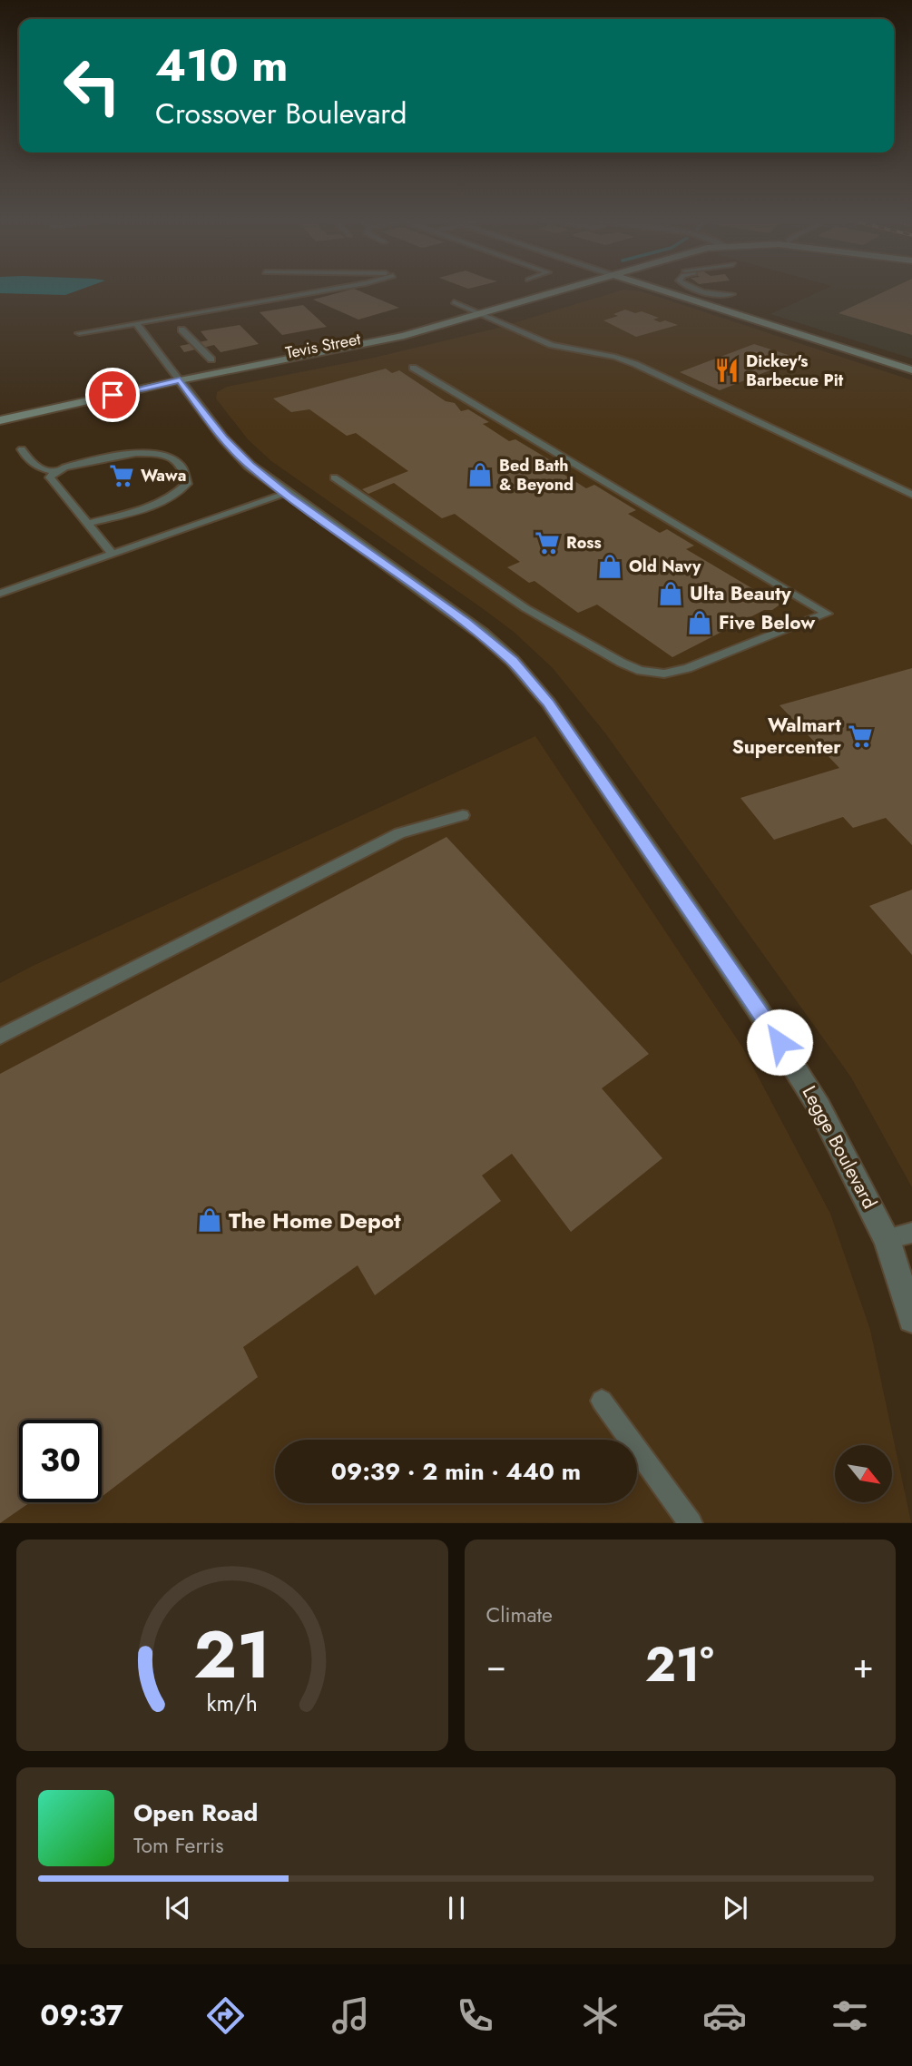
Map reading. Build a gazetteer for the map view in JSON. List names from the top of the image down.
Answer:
{
  "streets": {
    "main road": ["Tevis Street"],
    "street": ["Legge Boulevard"]
  },
  "crossings": [
    ["Tevis Street", "Legge Boulevard"]
  ],
  "places": {
    "restaurant": ["Dickey's Barbecue Pit"],
    "shop": [
      "Bed Bath & Beyond",
      "Old Navy",
      "Ulta Beauty",
      "Five Below",
      "The Home Depot"
    ],
    "supermarket": ["Wawa", "Ross", "Walmart Supercenter"]
  },
  "north": "bottom right",
  "page": {
    "turn": ["410 m", "Crossover Boulevard"],
    "limit": "30",
    "trip": "09:39 · 2 min · 440 m",
    "tile": "Climate",
    "heat": ["−", "21°", "+"],
    "song": ["Open Road", "Tom Ferris"],
    "tabs": "09:37",
    "gauge": ["21", "km/h"]
  }
}
